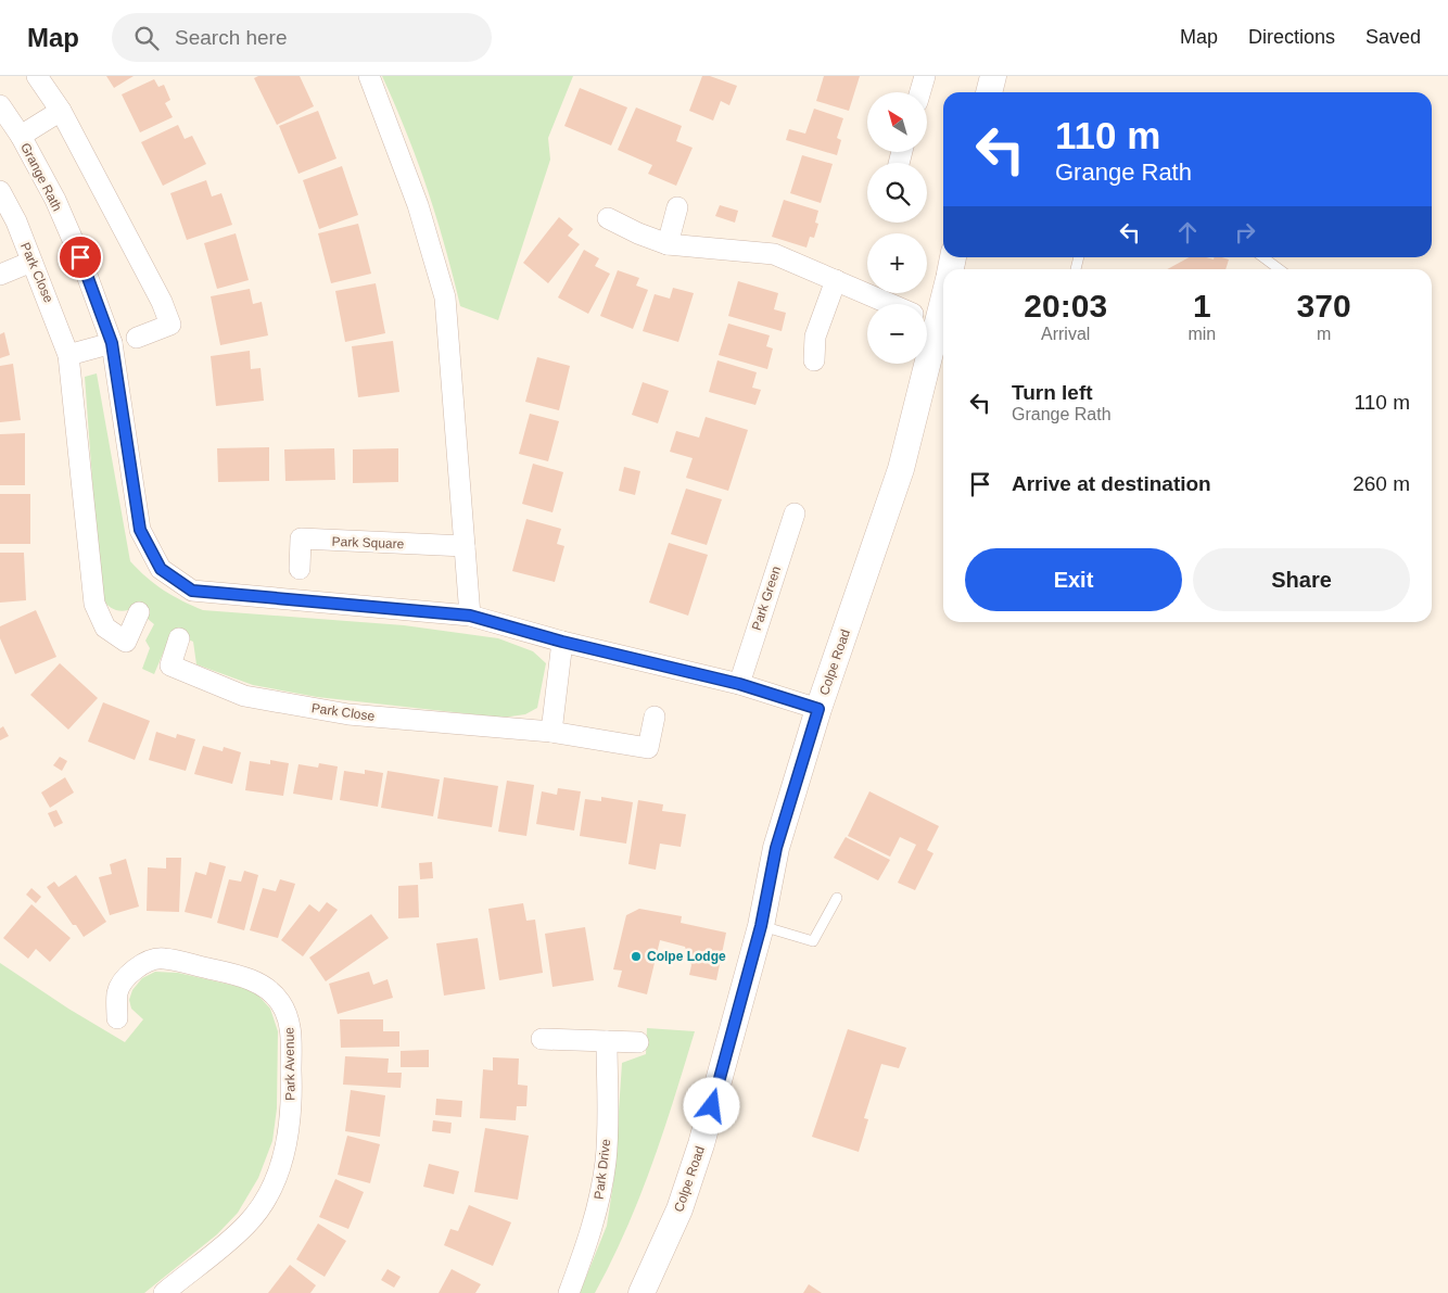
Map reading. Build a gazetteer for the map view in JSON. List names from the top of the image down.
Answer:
{
  "streets": {
    "street": [
      "Grange Rath",
      "Park Close",
      "Park Square",
      "Park Green",
      "Colpe Road",
      "Park Avenue",
      "Park Drive"
    ]
  },
  "crossings": [
    ["Grange Rath", "Park Green"],
    ["Grange Rath", "Colpe Road"]
  ],
  "places": ["Colpe Lodge"],
  "north": "top left",
  "page": {
    "header": "Map",
    "search": "Search here",
    "nav": ["Map", "Directions", "Saved"],
    "map_buttons": ["+", "−"],
    "turn": ["110 m", "Grange Rath"],
    "eta": [
      "20:03",
      "Arrival",
      "1",
      "min",
      "370",
      "m"
    ],
    "list": [
      {
        "name": "Turn left",
        "note": "Grange Rath",
        "value": "110 m"
      },
      {
        "name": "Arrive at destination",
        "value": "260 m"
      }
    ],
    "buttons": ["Exit", "Share"]
  }
}
